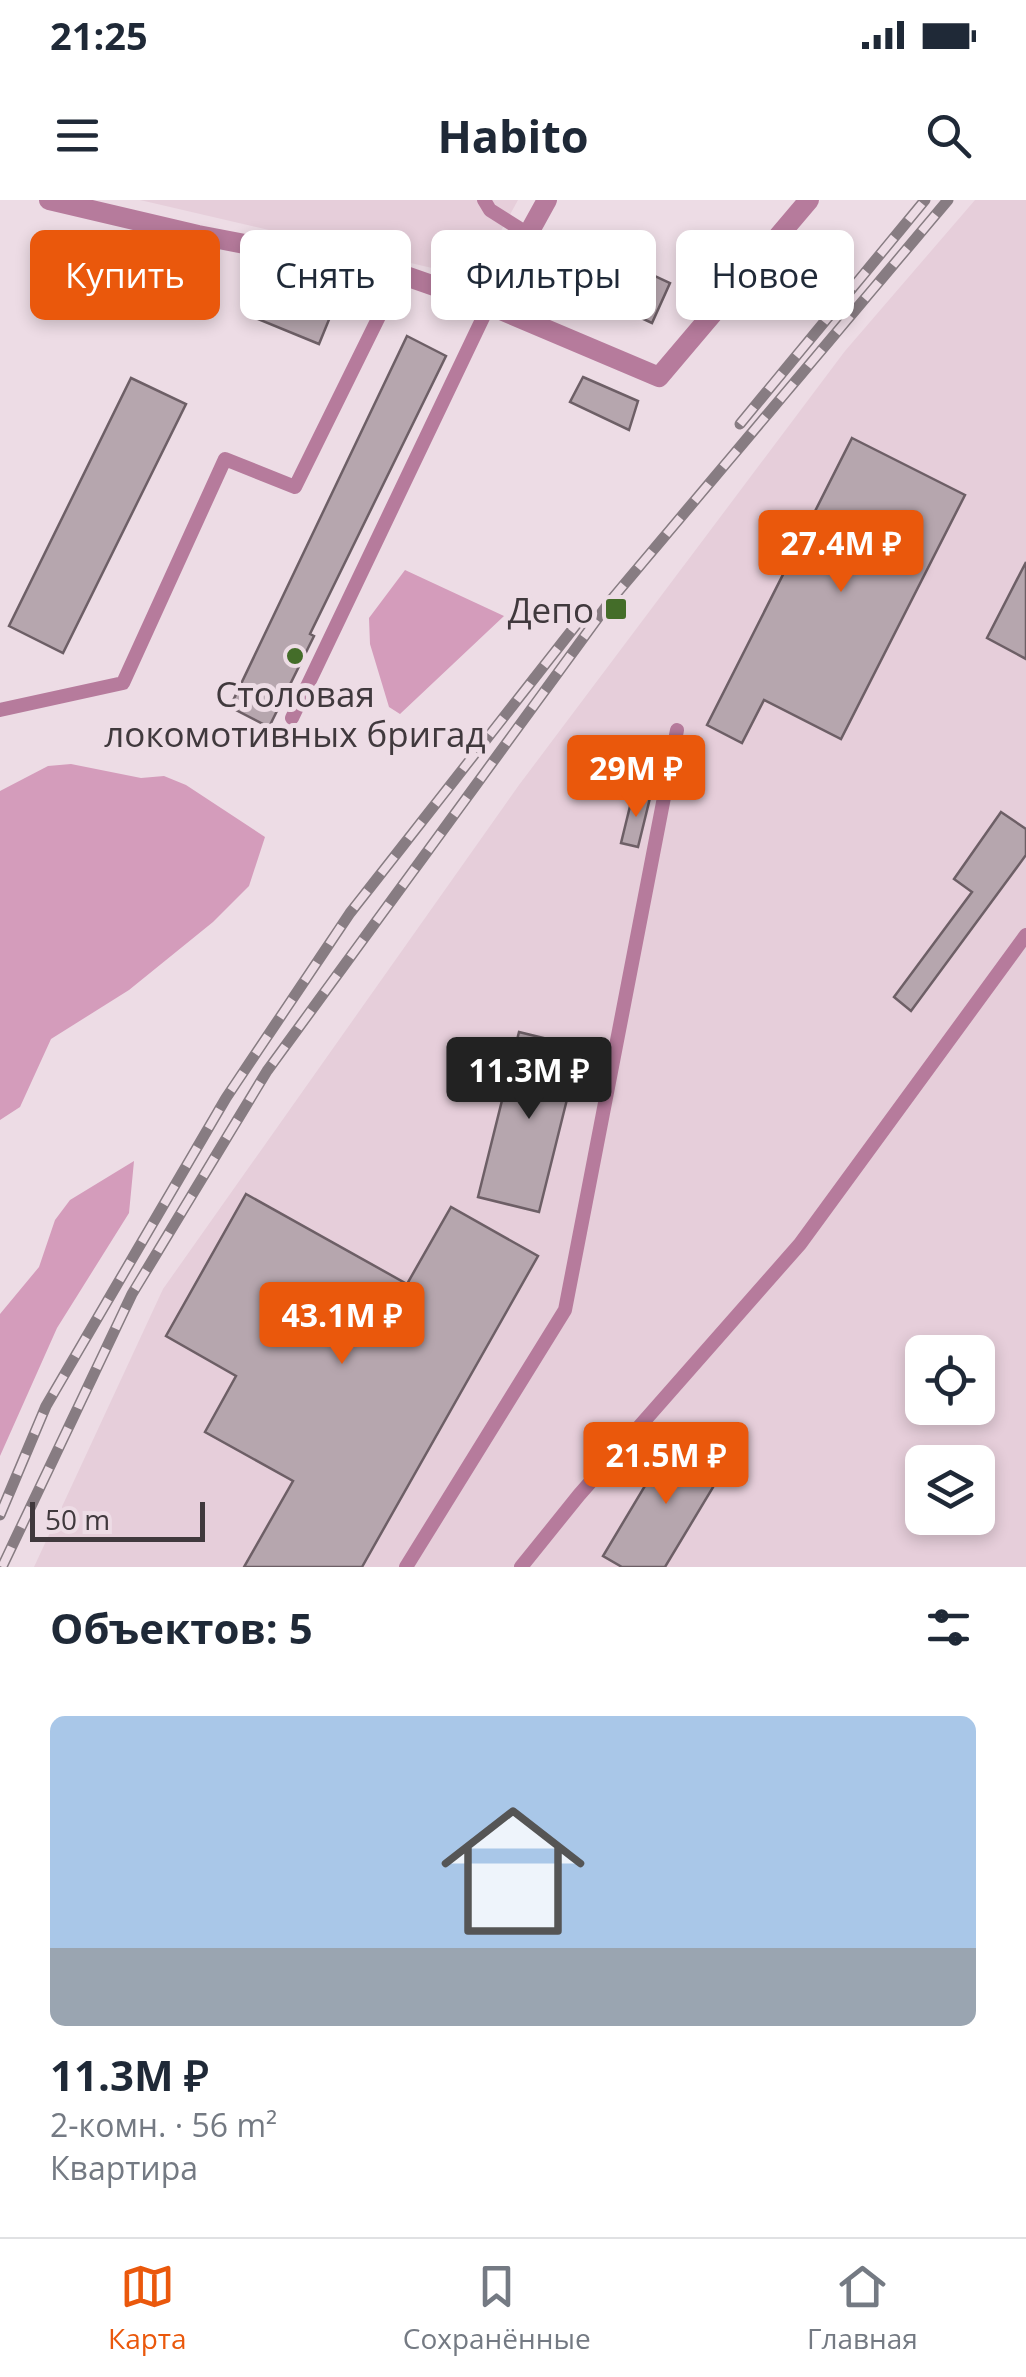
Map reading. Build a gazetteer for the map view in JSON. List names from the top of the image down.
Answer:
{
  "places": {
    "transit": ["Депо"],
    "other": ["Столовая локомотивных бригад"]
  },
  "scale_bar": "50 m",
  "page": {
    "status": "21:25",
    "header": "Habito",
    "chip": [
      "Купить",
      "Снять",
      "Фильтры",
      "Новое"
    ],
    "price": [
      "27.4M ₽",
      "29M ₽",
      "11.3M ₽",
      "43.1M ₽",
      "21.5M ₽"
    ],
    "scale": "50 m",
    "heading": "Объектов: 5",
    "list": [
      {
        "name": "11.3M ₽",
        "note": "2-комн. · 56 m² · Квартира"
      }
    ],
    "tabs": ["Карта", "Сохранённые", "Главная"]
  }
}
